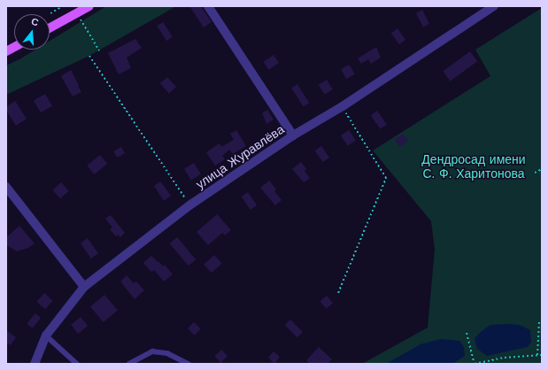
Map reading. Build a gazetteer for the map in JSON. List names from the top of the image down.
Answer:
{
  "streets": {
    "street": ["улица Журавлёва"]
  },
  "parks": ["Дендросад имени С. Ф. Харитонова"],
  "north": "top"
}
